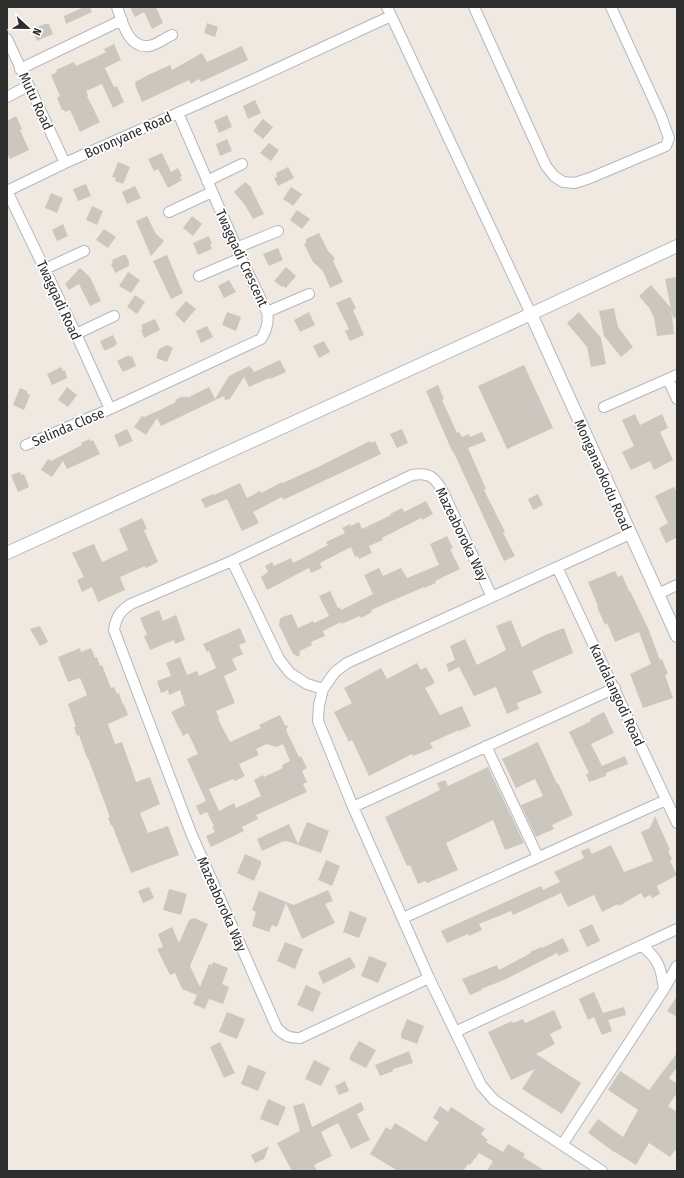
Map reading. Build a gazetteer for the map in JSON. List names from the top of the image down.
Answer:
{
  "streets": {
    "street": [
      "Mutu Road",
      "Boronyane Road",
      "Twagqadi Crescent",
      "Twagqadi Road",
      "Selinda Close",
      "Monganaokodu Road",
      "Mazeaboroka Way",
      "Kandalangodi Road"
    ]
  },
  "crossings": [
    ["Mutu Road", "Boronyane Road"],
    ["Boronyane Road", "Twagqadi Crescent"],
    ["Boronyane Road", "Twagqadi Road"],
    ["Twagqadi Crescent", "Twagqadi Road"],
    ["Twagqadi Crescent", "Selinda Close"],
    ["Twagqadi Road", "Selinda Close"]
  ],
  "north": "right"
}
